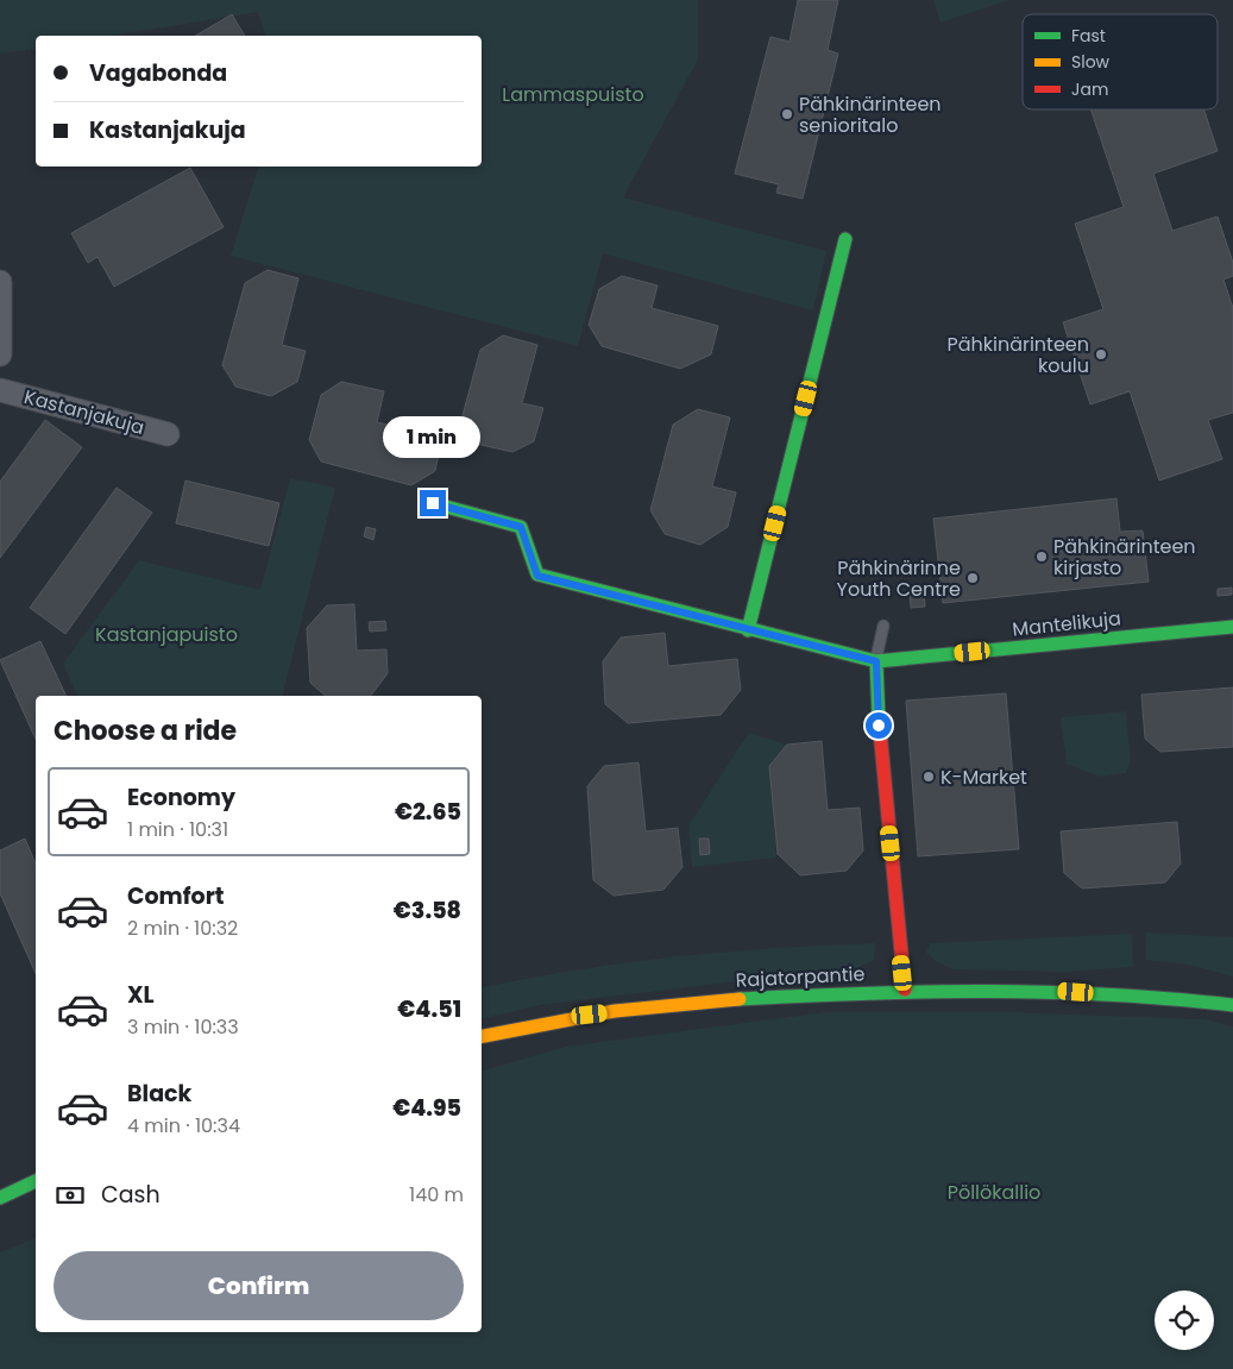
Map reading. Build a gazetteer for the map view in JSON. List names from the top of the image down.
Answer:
{
  "streets": {
    "street": ["Kastanjakuja", "Mantelikuja", "Rajatorpantie"]
  },
  "parks": ["Lammaspuisto", "Kastanjapuisto", "Pöllökallio"],
  "places": [
    "Pähkinärinteen senioritalo",
    "Pähkinärinteen koulu",
    "Pähkinärinteen kirjasto",
    "Pähkinärinne Youth Centre",
    "K-Market"
  ],
  "legend": ["Fast", "Slow", "Jam"],
  "page": {
    "banner": ["Vagabonda", "Kastanjakuja"],
    "bubble": "1 min",
    "heading": "Choose a ride",
    "list": [
      {
        "name": "Economy",
        "note": "1 min · 10:31",
        "value": "€2.65"
      },
      {
        "name": "Comfort",
        "note": "2 min · 10:32",
        "value": "€3.58"
      },
      {
        "name": "XL",
        "note": "3 min · 10:33",
        "value": "€4.51"
      },
      {
        "name": "Black",
        "note": "4 min · 10:34",
        "value": "€4.95"
      }
    ],
    "pay": ["Cash", "140 m"],
    "buttons": "Confirm"
  }
}
